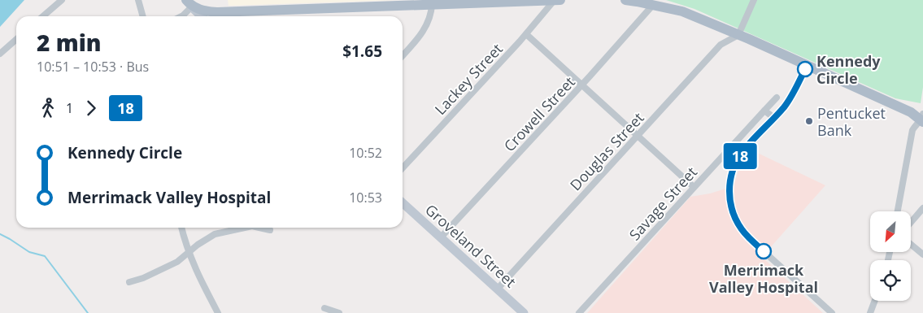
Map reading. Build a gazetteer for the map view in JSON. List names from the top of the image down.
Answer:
{
  "streets": {
    "main road": ["Groveland Street"],
    "street": [
      "Lackey Street",
      "Crowell Street",
      "Douglas Street",
      "Savage Street"
    ]
  },
  "crossings": [
    ["Crowell Street", "Groveland Street"],
    ["Douglas Street", "Groveland Street"]
  ],
  "places": ["Kennedy Circle", "Pentucket Bank", "Merrimack Valley Hospital"],
  "lines": ["bus line 18"],
  "north": "bottom left",
  "page": {
    "on_map": "18",
    "heading": ["2 min", "10:51 – 10:53 · Bus", "$1.65"],
    "legs": ["1", "18"],
    "list": [
      {
        "name": "Kennedy Circle",
        "value": "10:52"
      },
      {
        "name": "Merrimack Valley Hospital",
        "value": "10:53"
      }
    ]
  }
}
